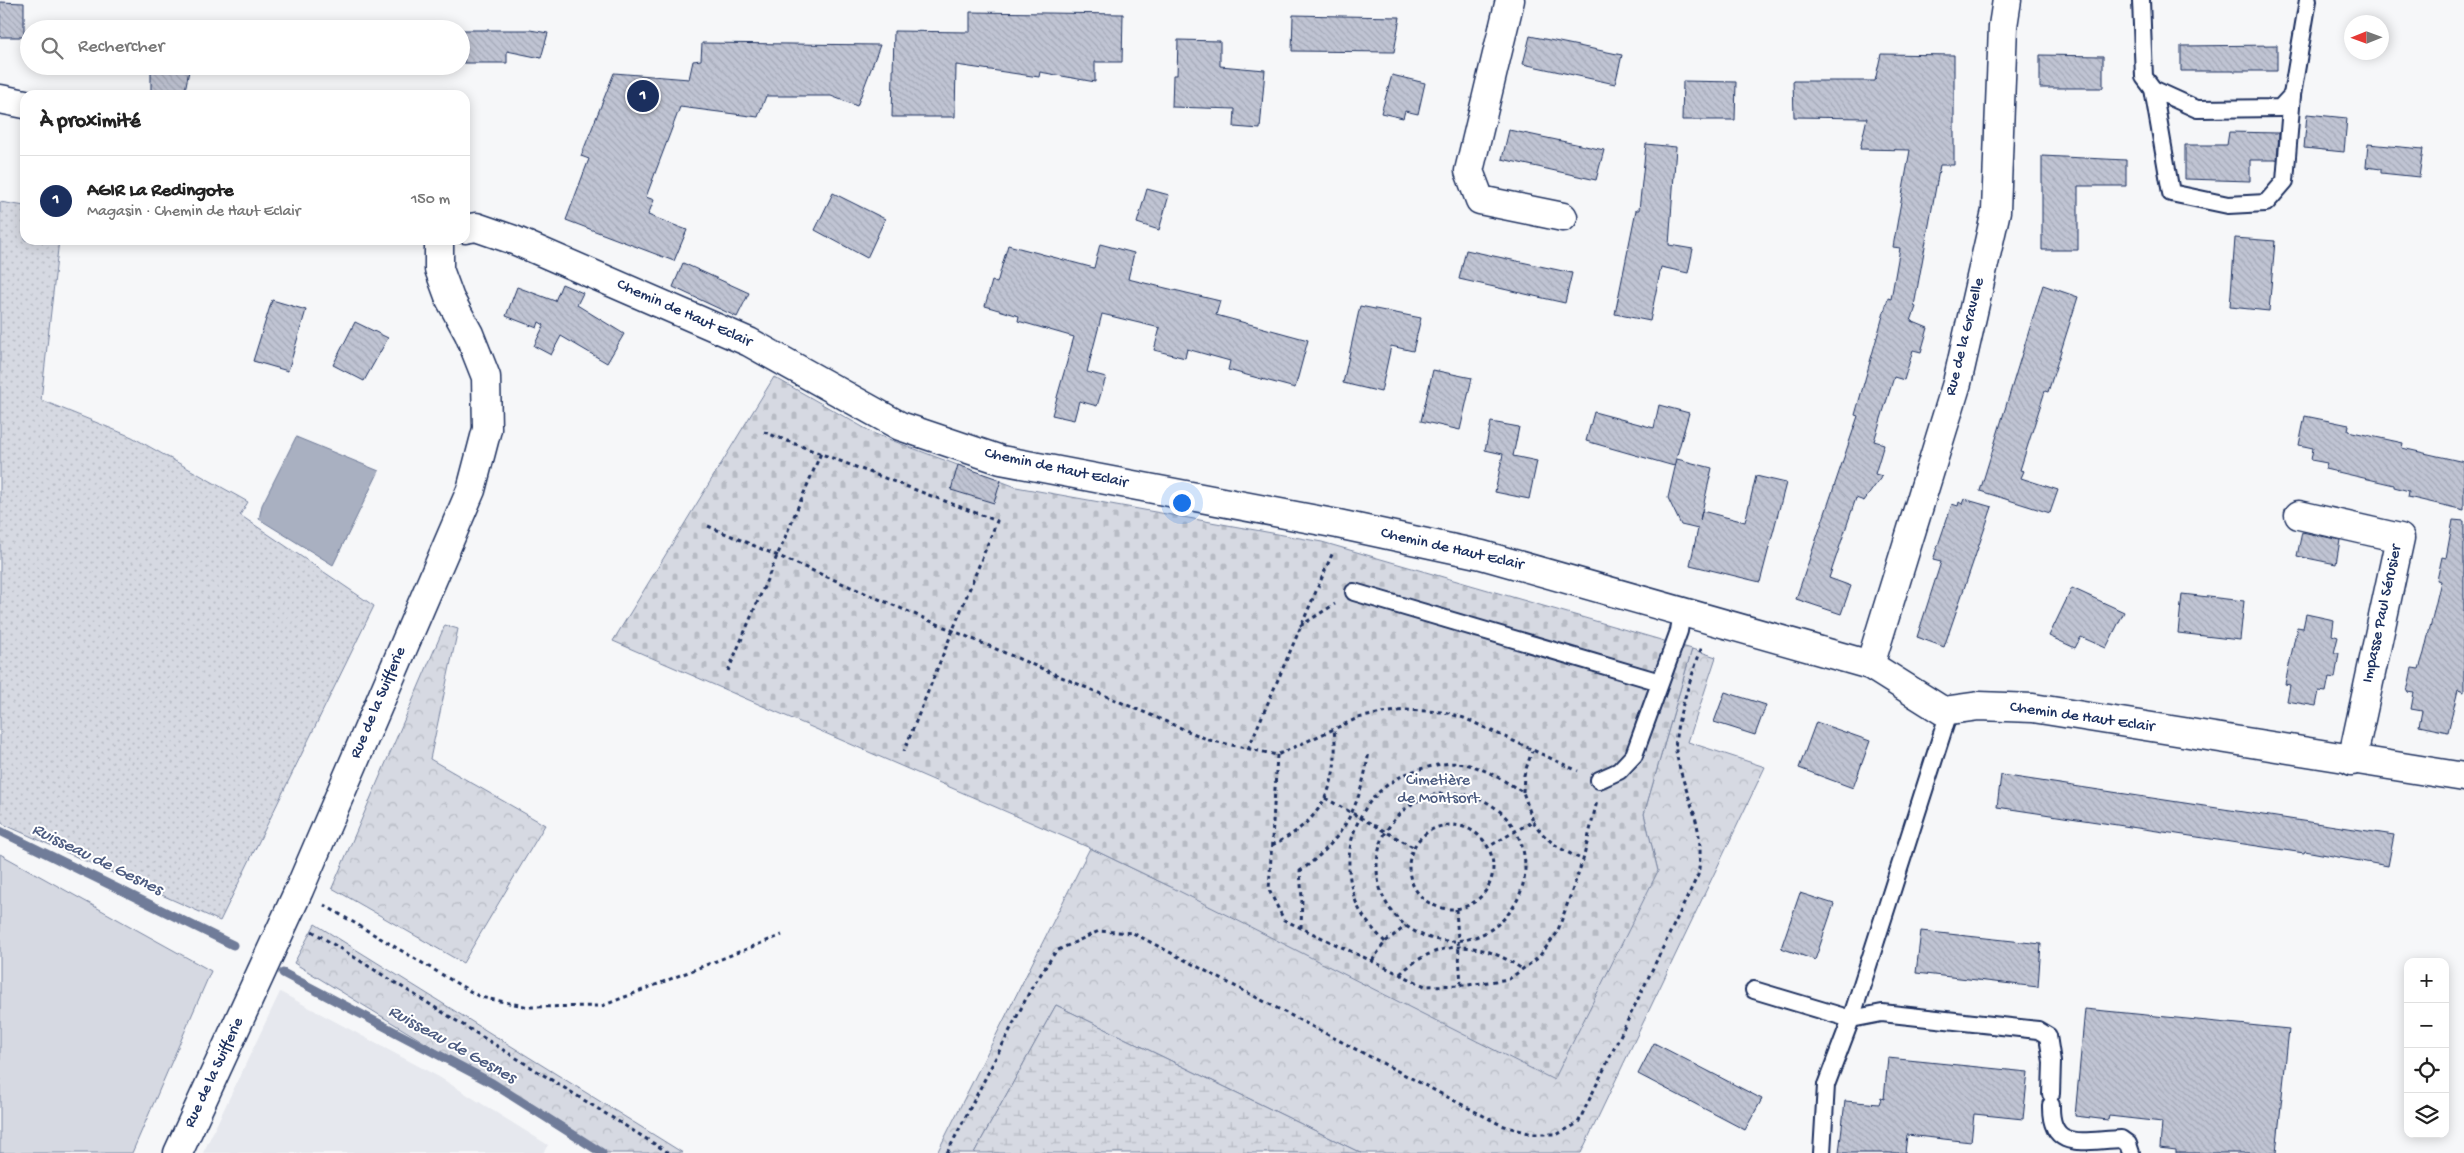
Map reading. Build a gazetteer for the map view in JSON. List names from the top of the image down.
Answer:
{
  "streets": {
    "street": [
      "Chemin de Haut Eclair",
      "Rue de la Gravelle",
      "Impasse Paul Sérusier",
      "Rue de la Suifferie"
    ]
  },
  "crossings": [
    ["Chemin de Haut Eclair", "Rue de la Gravelle"],
    ["Chemin de Haut Eclair", "Impasse Paul Sérusier"]
  ],
  "water": ["Ruisseau de Gesnes"],
  "parks": ["Cimetière de Montsort"],
  "north": "left",
  "page": {
    "search": "Rechercher",
    "pins": "1",
    "heading": "À proximité",
    "list": [
      {
        "mark": "1",
        "name": "AGIR La Redingote",
        "note": "Magasin · Chemin de Haut Eclair",
        "value": "150 m"
      }
    ],
    "map_buttons": ["+", "−"]
  }
}
